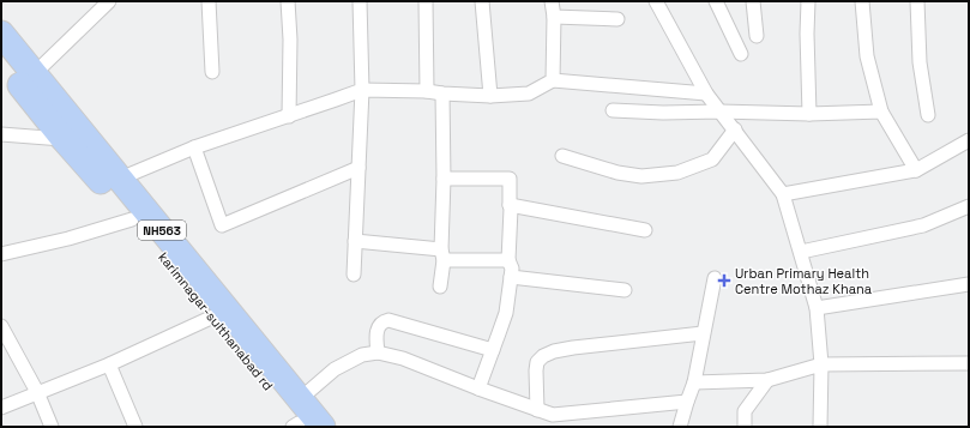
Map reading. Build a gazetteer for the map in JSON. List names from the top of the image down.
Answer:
{
  "streets": {
    "highway": ["NH563", "karimnagar-sulthanabad rd"]
  },
  "crossings": [
    ["NH563", "karimnagar-sulthanabad rd"]
  ],
  "places": {
    "health": ["Urban Primary Health Centre Mothaz Khana"]
  }
}
